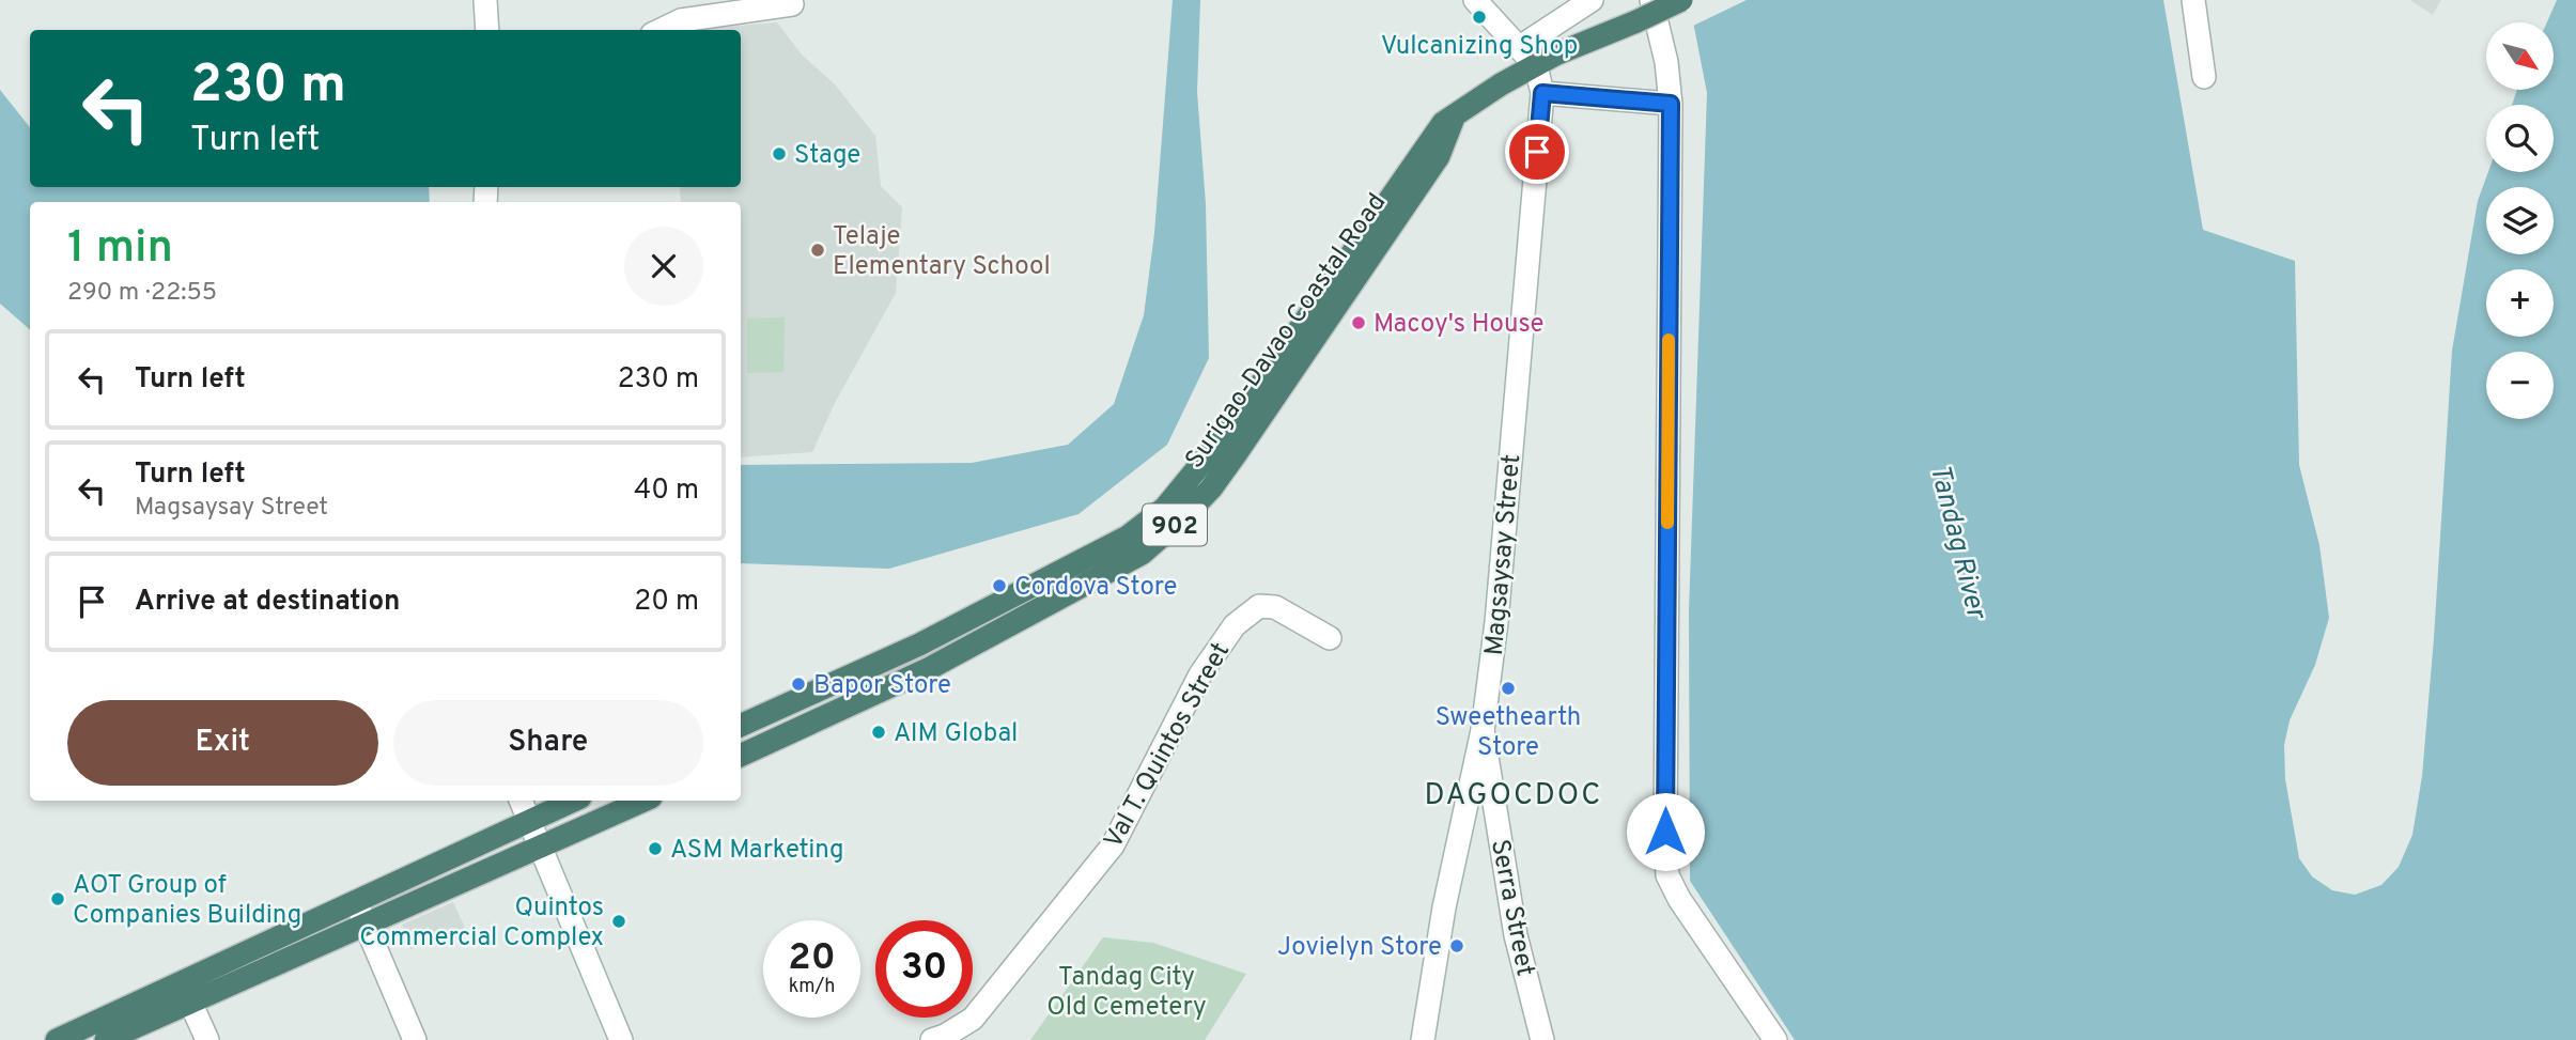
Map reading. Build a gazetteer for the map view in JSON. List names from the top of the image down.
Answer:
{
  "streets": {
    "highway": ["Surigao-Davao Coastal Road", "902"],
    "street": ["Magsaysay Street", "Val T. Quintos Street", "Serra Street"]
  },
  "crossings": [
    ["Surigao-Davao Coastal Road", "Magsaysay Street"],
    ["Magsaysay Street", "Serra Street"]
  ],
  "districts": ["DAGOCDOC"],
  "water": ["Tandag River"],
  "parks": ["Tandag City Old Cemetery"],
  "places": [
    "Vulcanizing Shop",
    "Stage",
    "Telaje Elementary School",
    "Macoy's House",
    "Cordova Store",
    "Bapor Store",
    "Sweethearth Store",
    "AIM Global",
    "ASM Marketing",
    "AOT Group of Companies Building",
    "Quintos Commercial Complex",
    "Jovielyn Store"
  ],
  "north": "bottom right",
  "page": {
    "map_buttons": ["+", "−"],
    "turn": ["230 m", "Turn left"],
    "heading": ["1 min", "290 m · 22:55"],
    "list": [
      {
        "name": "Turn left",
        "value": "230 m"
      },
      {
        "name": "Turn left",
        "note": "Magsaysay Street",
        "value": "40 m"
      },
      {
        "name": "Arrive at destination",
        "value": "20 m"
      }
    ],
    "buttons": ["Exit", "Share"],
    "speed": "20 km/h",
    "limit": "30"
  }
}
